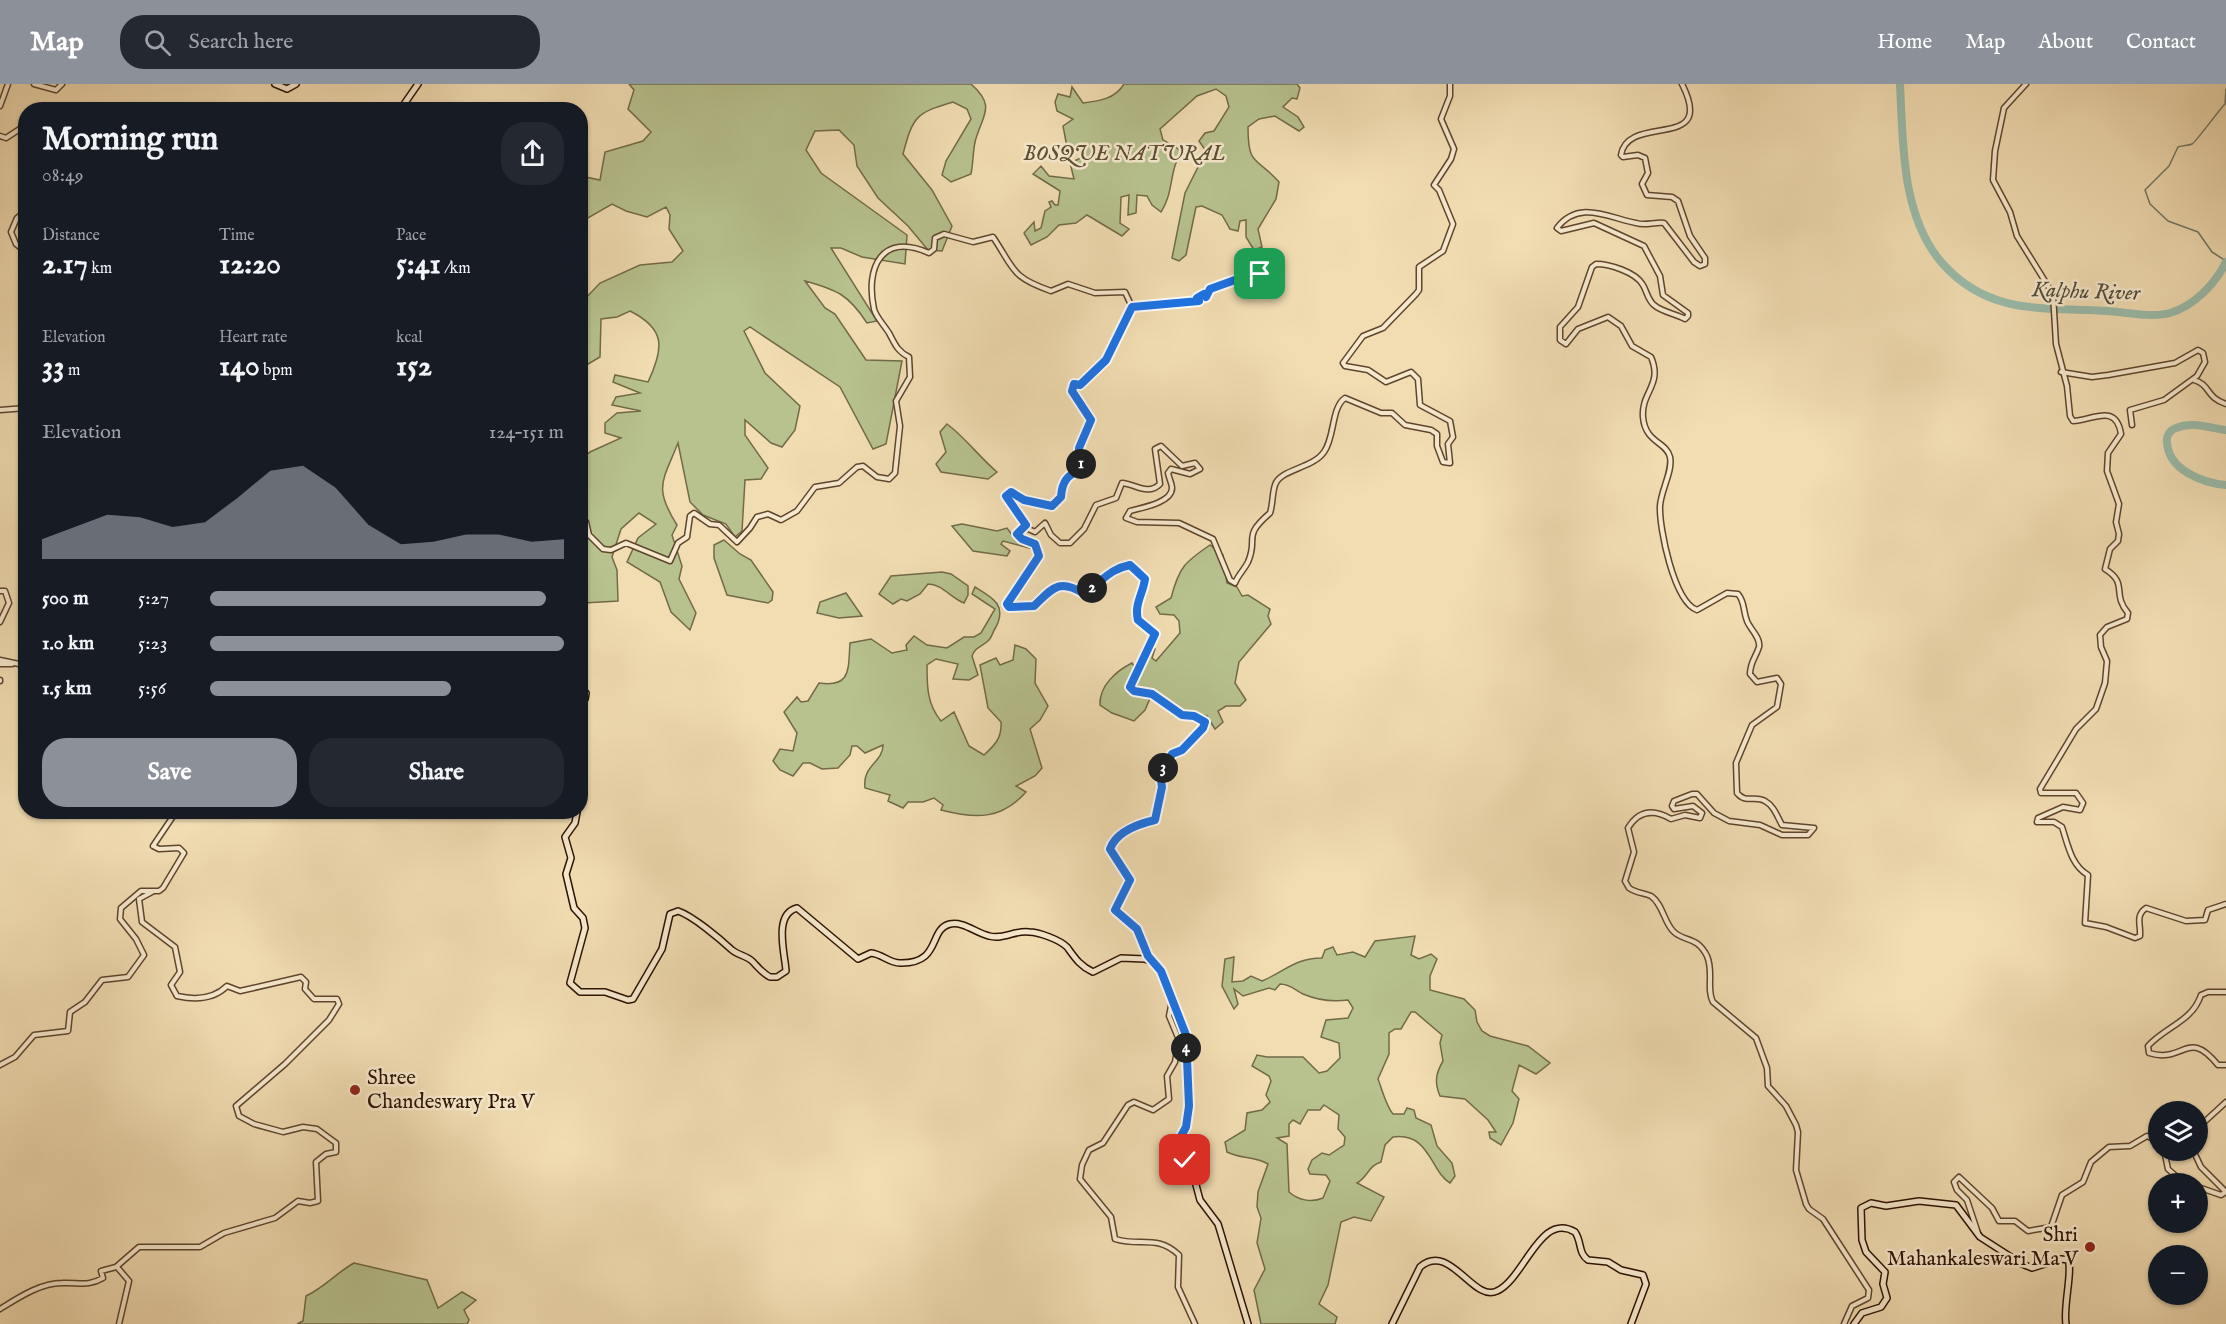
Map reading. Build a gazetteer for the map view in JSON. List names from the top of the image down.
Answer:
{
  "water": ["Kalphu River"],
  "parks": ["BOSQUE NATURAL"],
  "places": ["Shree Chandeswary Pra V", "Shri Mahankaleswari Ma V"],
  "page": {
    "header": "Map",
    "search": "Search here",
    "nav": [
      "Home",
      "Map",
      "About",
      "Contact"
    ],
    "heading": ["Morning run", "08:49"],
    "stats": [
      ["Distance", "2.17 km"],
      ["Time", "12:20"],
      ["Pace", "5:41 /km"],
      ["Elevation", "33 m"],
      ["Heart rate", "140 bpm"],
      ["kcal", "152"]
    ],
    "chart": ["Elevation", "124–151 m"],
    "pins": [
      "1",
      "2",
      "3",
      "4"
    ],
    "list": [
      {
        "name": "500 m",
        "note": "5:27"
      },
      {
        "name": "1.0 km",
        "note": "5:23"
      },
      {
        "name": "1.5 km",
        "note": "5:56"
      }
    ],
    "buttons": ["Save", "Share"],
    "map_buttons": ["+", "−"]
  }
}
